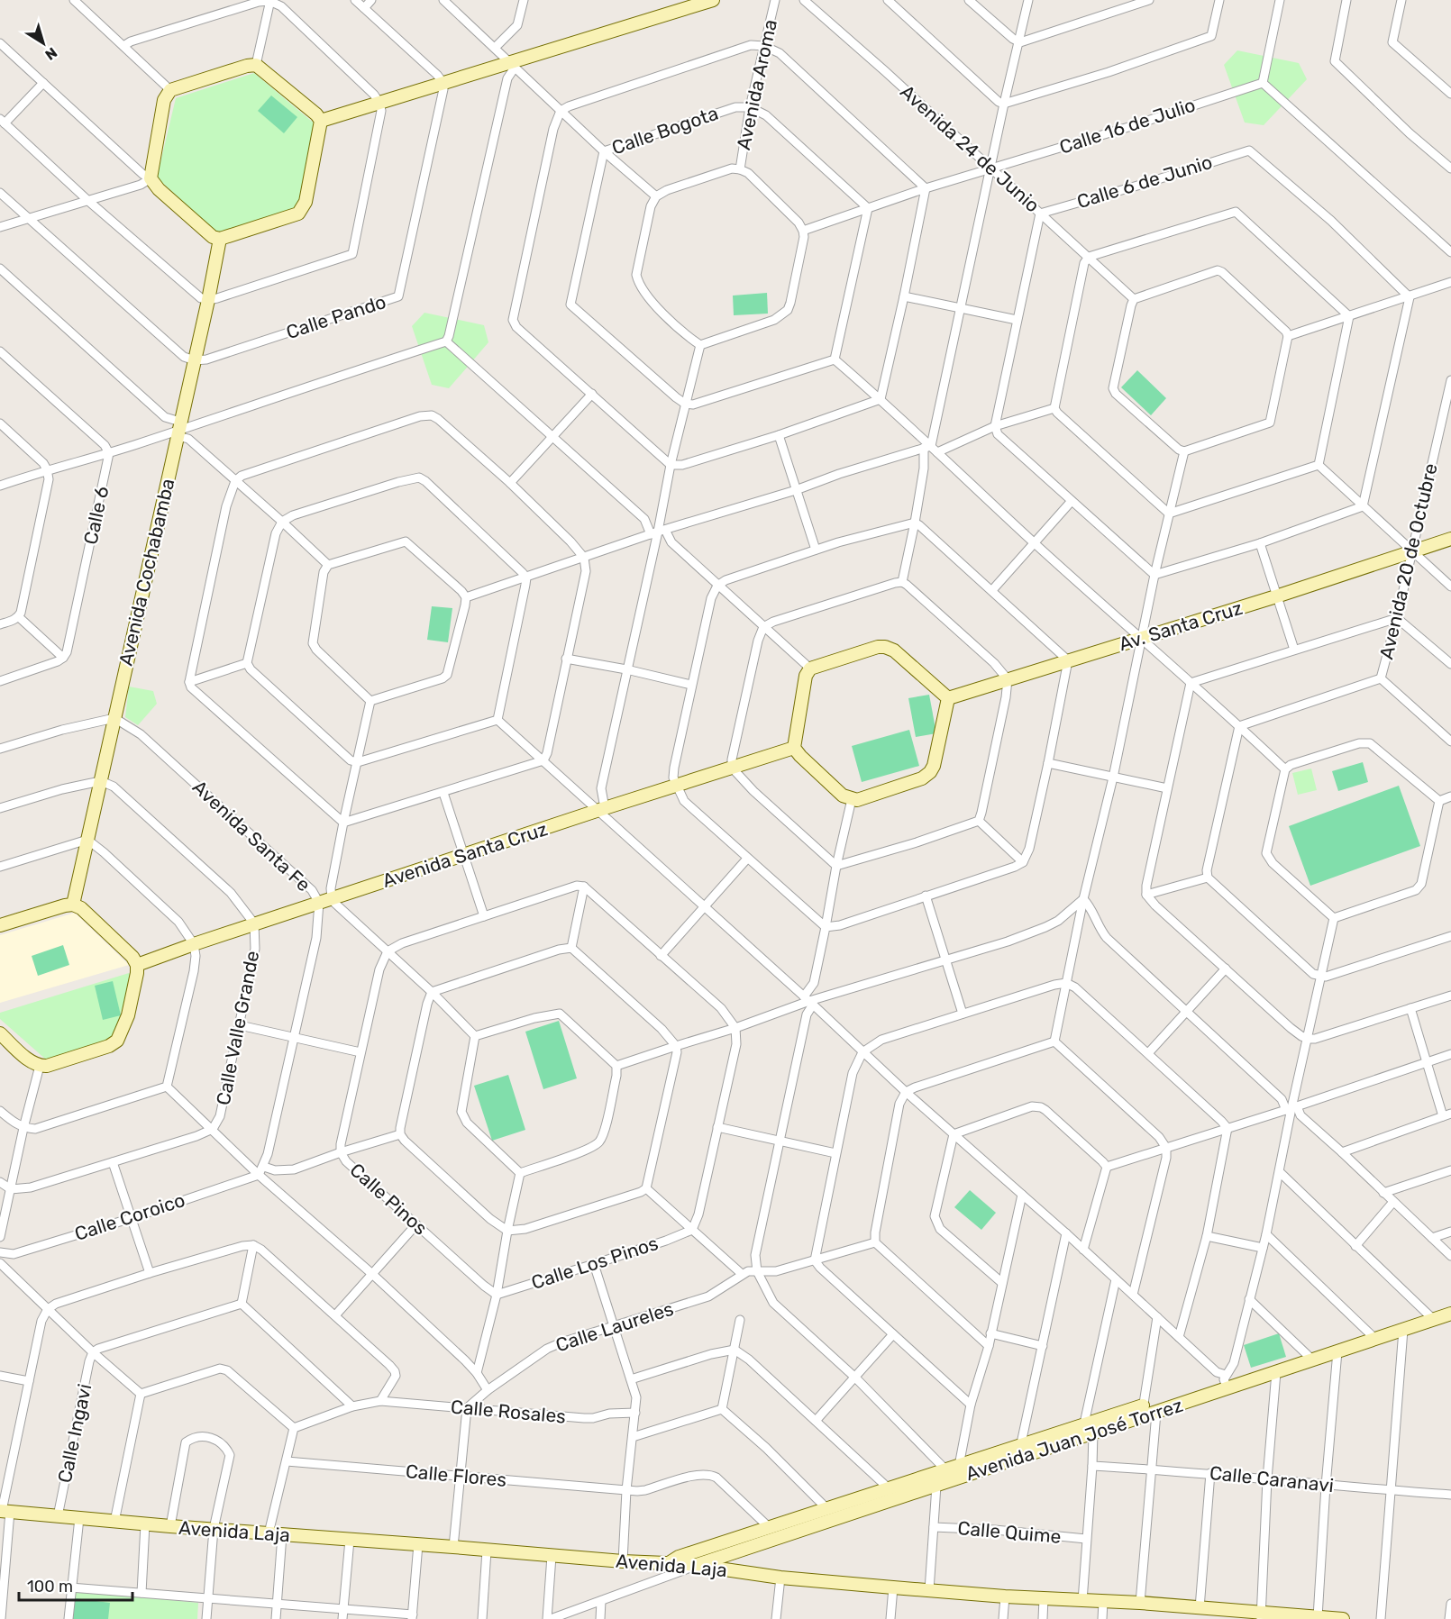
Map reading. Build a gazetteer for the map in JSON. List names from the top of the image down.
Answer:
{
  "streets": {
    "street": [
      "Avenida Aroma",
      "Calle 16 de Julio",
      "Calle Bogota",
      "Avenida 24 de Junio",
      "Calle 6 de Junio",
      "Calle Pando",
      "Calle 6",
      "Avenida 20 de Octubre",
      "Avenida Cochabamba",
      "Av. Santa Cruz",
      "Avenida Santa Fe",
      "Avenida Santa Cruz",
      "Calle Valle Grande",
      "Calle Pinos",
      "Calle Coroico",
      "Calle Los Pinos",
      "Calle Laureles",
      "Calle Rosales",
      "Calle Ingavi",
      "Avenida Juan José Torrez",
      "Calle Flores",
      "Calle Caranavi",
      "Avenida Laja",
      "Calle Quime"
    ]
  },
  "crossings": [
    ["Avenida Aroma", "Calle 16 de Julio"],
    ["Avenida Aroma", "Calle Bogota"],
    ["Calle 16 de Julio", "Avenida 24 de Junio"],
    ["Avenida 24 de Junio", "Calle 6 de Junio"],
    ["Calle Pando", "Avenida Cochabamba"],
    ["Avenida 20 de Octubre", "Av. Santa Cruz"],
    ["Avenida Cochabamba", "Avenida Santa Fe"],
    ["Avenida Cochabamba", "Calle Valle Grande"],
    ["Av. Santa Cruz", "Avenida Santa Cruz"],
    ["Avenida Santa Fe", "Avenida Santa Cruz"],
    ["Avenida Santa Fe", "Calle Coroico"],
    ["Avenida Santa Cruz", "Calle Valle Grande"],
    ["Calle Pinos", "Calle Los Pinos"],
    ["Calle Laureles", "Calle Rosales"],
    ["Calle Ingavi", "Avenida Laja"],
    ["Avenida Juan José Torrez", "Avenida Laja"]
  ],
  "scale_bar": "100 m",
  "north": "bottom right"
}
